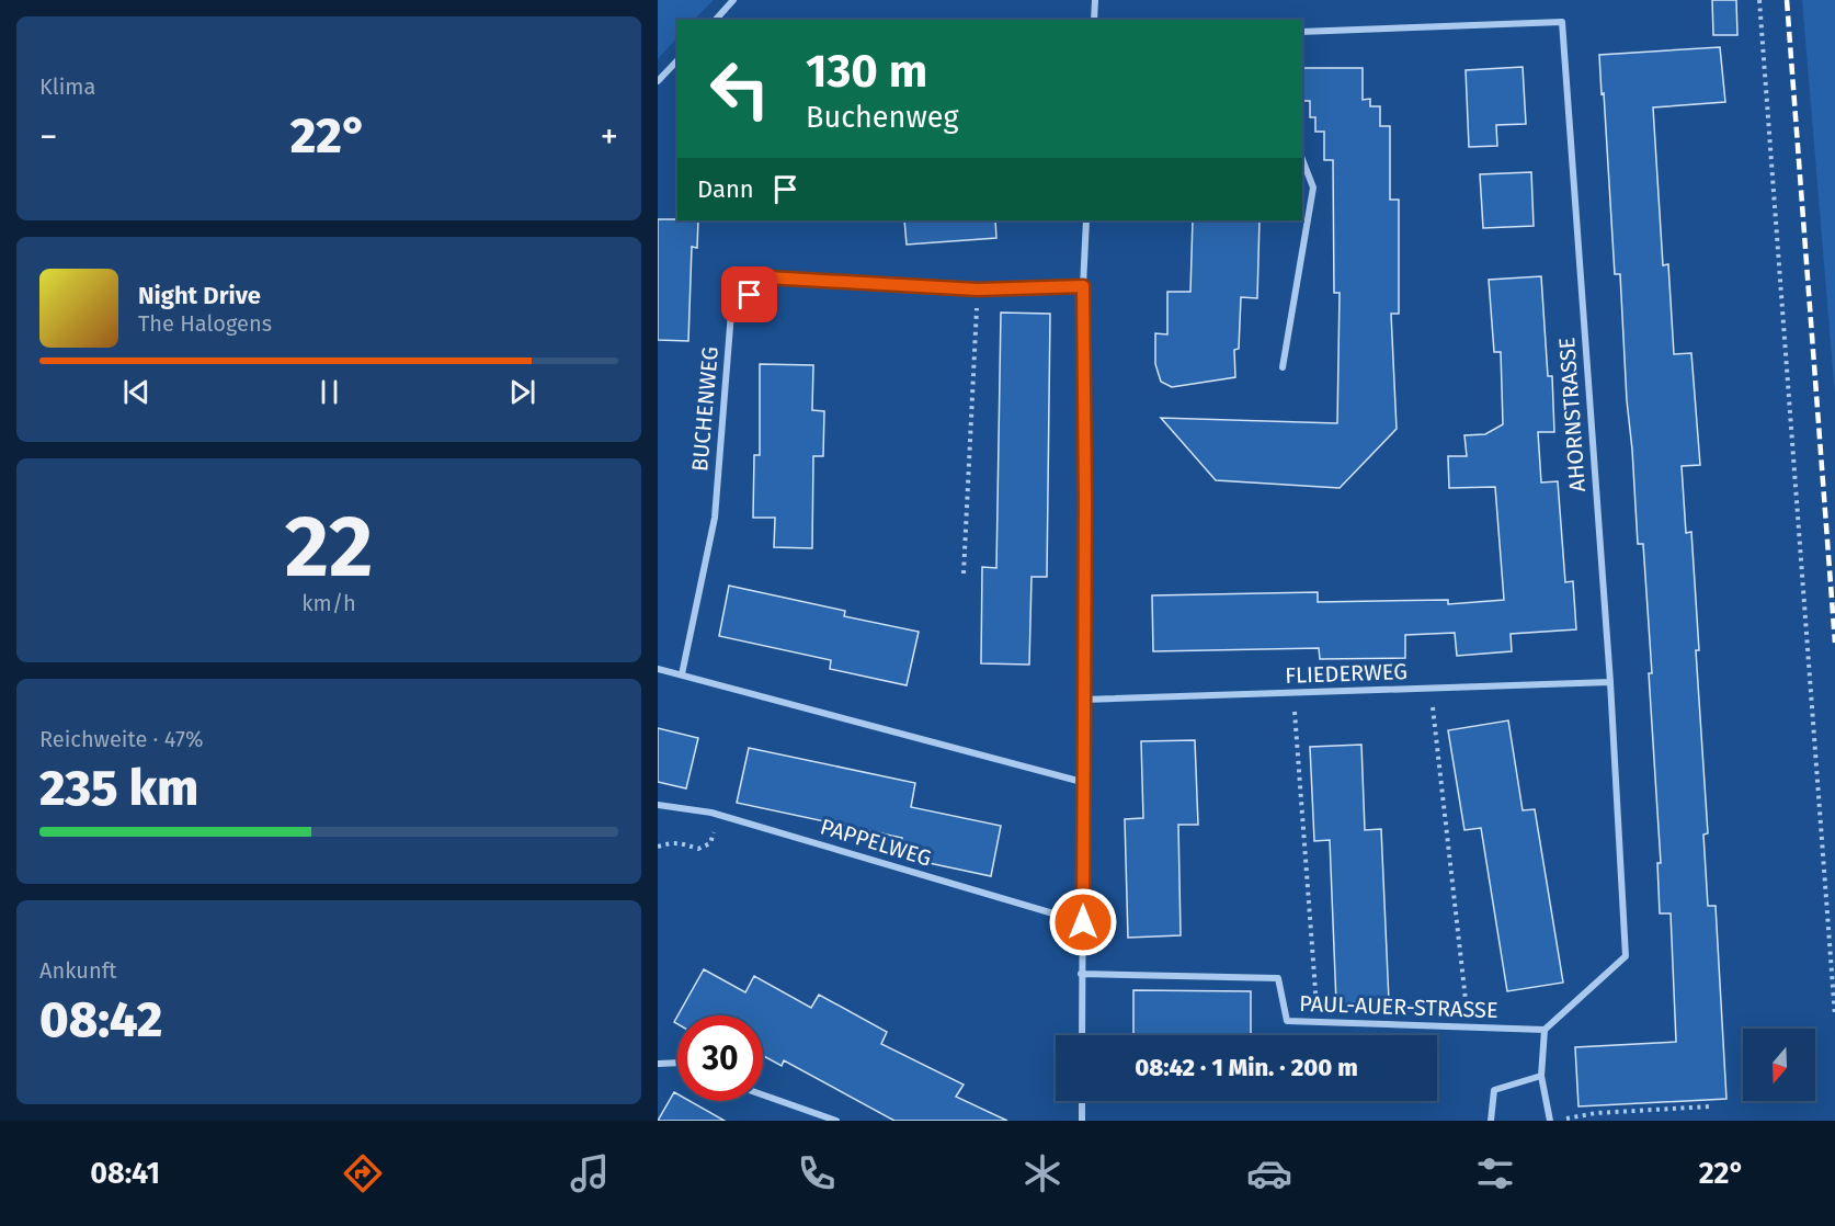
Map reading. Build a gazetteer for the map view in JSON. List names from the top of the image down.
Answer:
{
  "streets": {
    "street": [
      "BUCHENWEG",
      "AHORNSTRASSE",
      "FLIEDERWEG",
      "PAPPELWEG",
      "PAUL-AUER-STRASSE"
    ]
  },
  "crossings": [
    ["AHORNSTRASSE", "FLIEDERWEG"],
    ["AHORNSTRASSE", "PAUL-AUER-STRASSE"]
  ],
  "north": "bottom",
  "page": {
    "tile": [
      "Klima",
      ["22", "km/h"],
      ["Reichweite · 47%", "235 km"],
      ["Ankunft", "08:42"]
    ],
    "turn": ["130 m", "Buchenweg"],
    "heat": ["−", "22°", "+"],
    "then": "Dann",
    "song": ["Night Drive", "The Halogens"],
    "limit": "30",
    "trip": "08:42 · 1 Min. · 200 m",
    "tabs": ["08:41", "22°"]
  }
}
